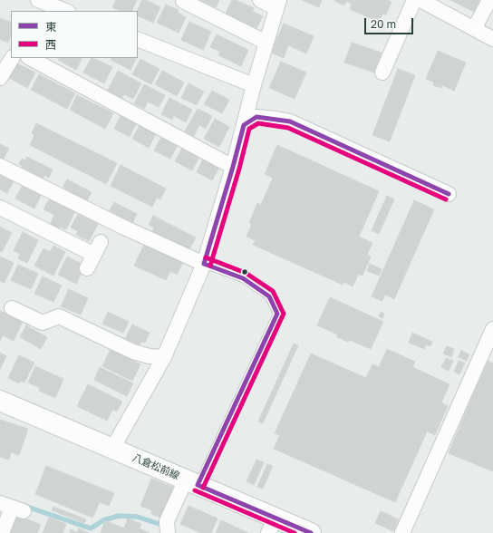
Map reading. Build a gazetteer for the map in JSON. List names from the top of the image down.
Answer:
{
  "streets": {
    "main road": ["八倉松前線"]
  },
  "lines": ["transit line 東", "transit line 西"],
  "legend": ["東", "西"],
  "scale_bar": "20 m"
}
